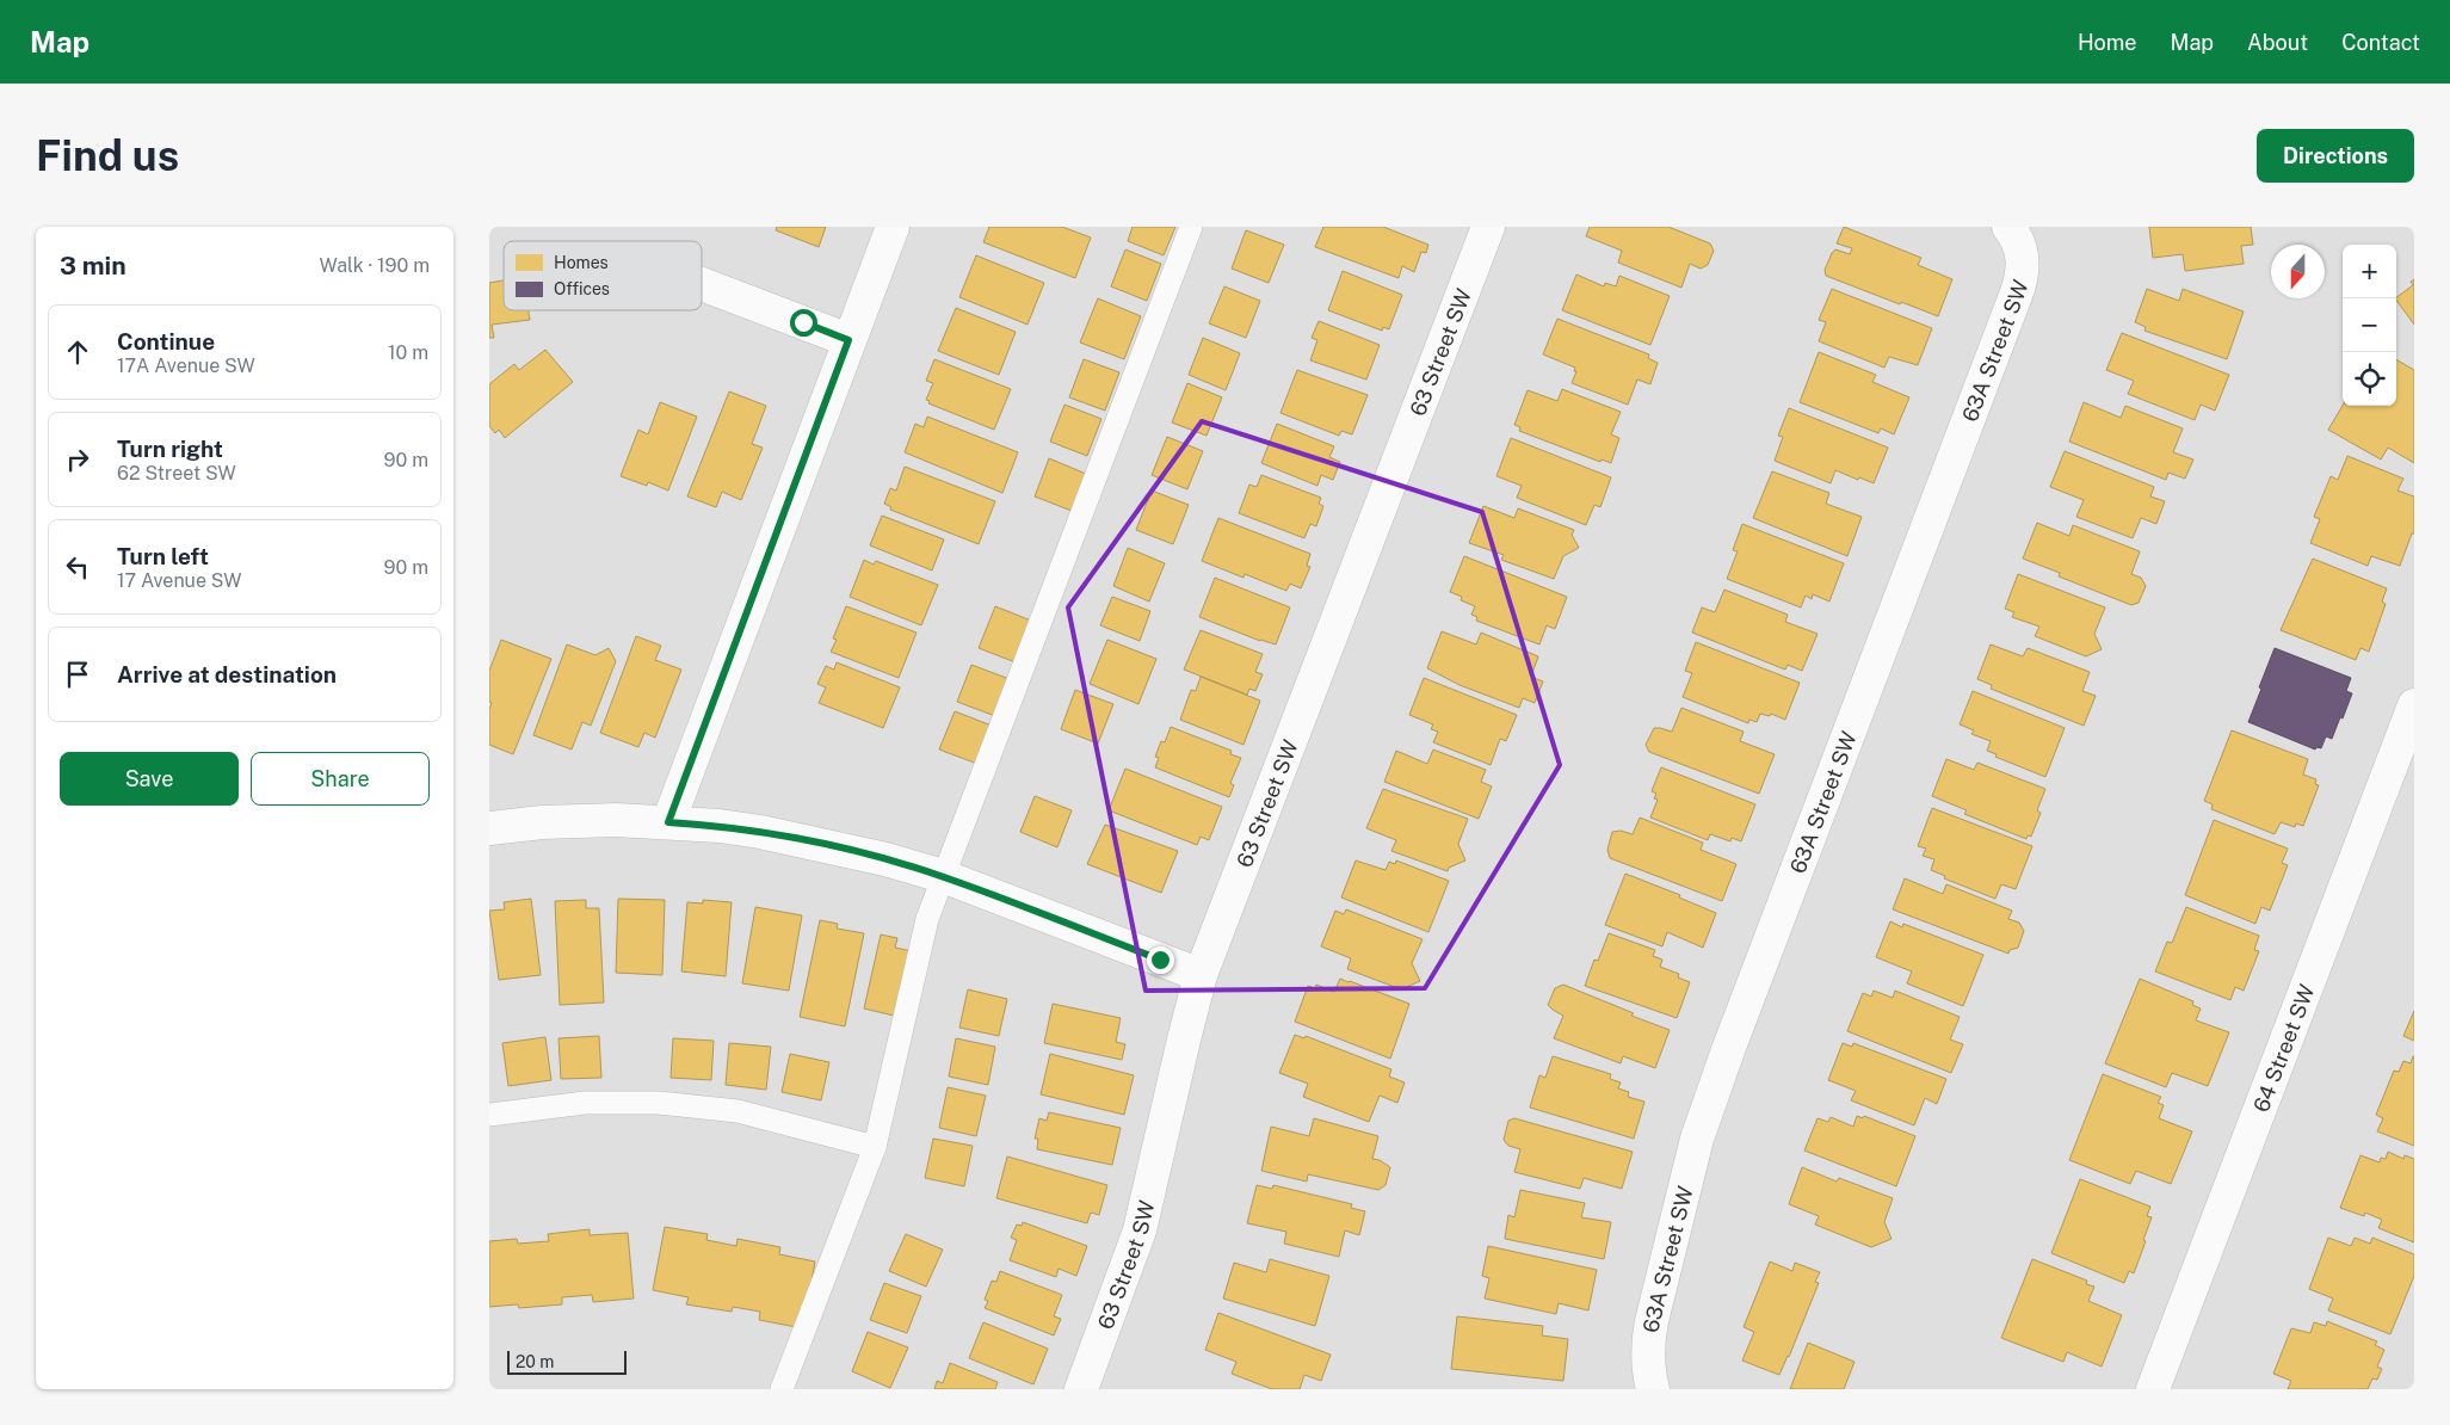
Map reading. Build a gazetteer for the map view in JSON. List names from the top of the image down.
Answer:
{
  "streets": {
    "street": ["63 Street SW", "63A Street SW", "64 Street SW"]
  },
  "legend": ["Homes", "Offices"],
  "scale_bar": "20 m",
  "north": "bottom",
  "page": {
    "header": "Map",
    "nav": [
      "Home",
      "Map",
      "About",
      "Contact"
    ],
    "buttons": [
      "Directions",
      ["Save", "Share"]
    ],
    "title": "Find us",
    "heading": ["3 min", "Walk · 190 m"],
    "map_buttons": ["+", "−"],
    "list": [
      ["Continue", "17A Avenue SW", "10 m"],
      ["Turn right", "62 Street SW", "90 m"],
      ["Turn left", "17 Avenue SW", "90 m"],
      "Arrive at destination"
    ],
    "scale": "20 m"
  }
}
